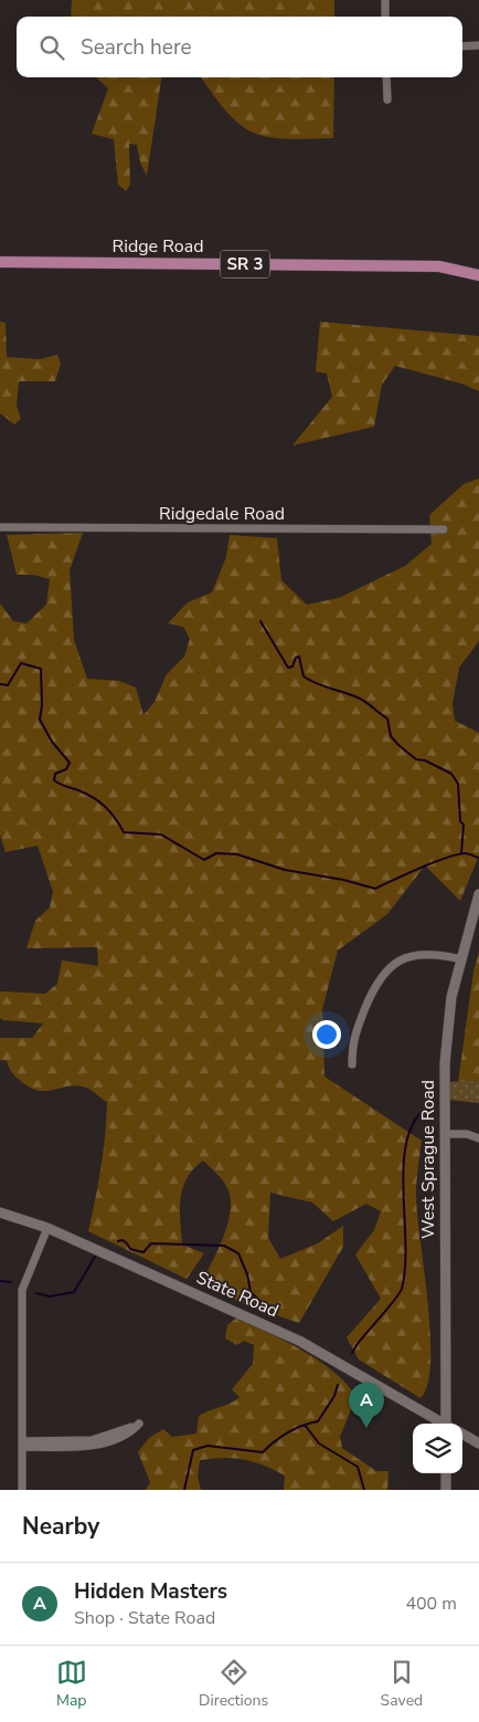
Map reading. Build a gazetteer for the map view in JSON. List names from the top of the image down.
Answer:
{
  "streets": {
    "main road": ["Ridge Road", "SR 3"],
    "street": ["Ridgedale Road", "West Sprague Road", "State Road"]
  },
  "page": {
    "search": "Search here",
    "pins": "A",
    "heading": "Nearby",
    "list": [
      {
        "mark": "A",
        "name": "Hidden Masters",
        "note": "Shop · State Road",
        "value": "400 m"
      }
    ],
    "nav": ["Map", "Directions", "Saved"]
  }
}
